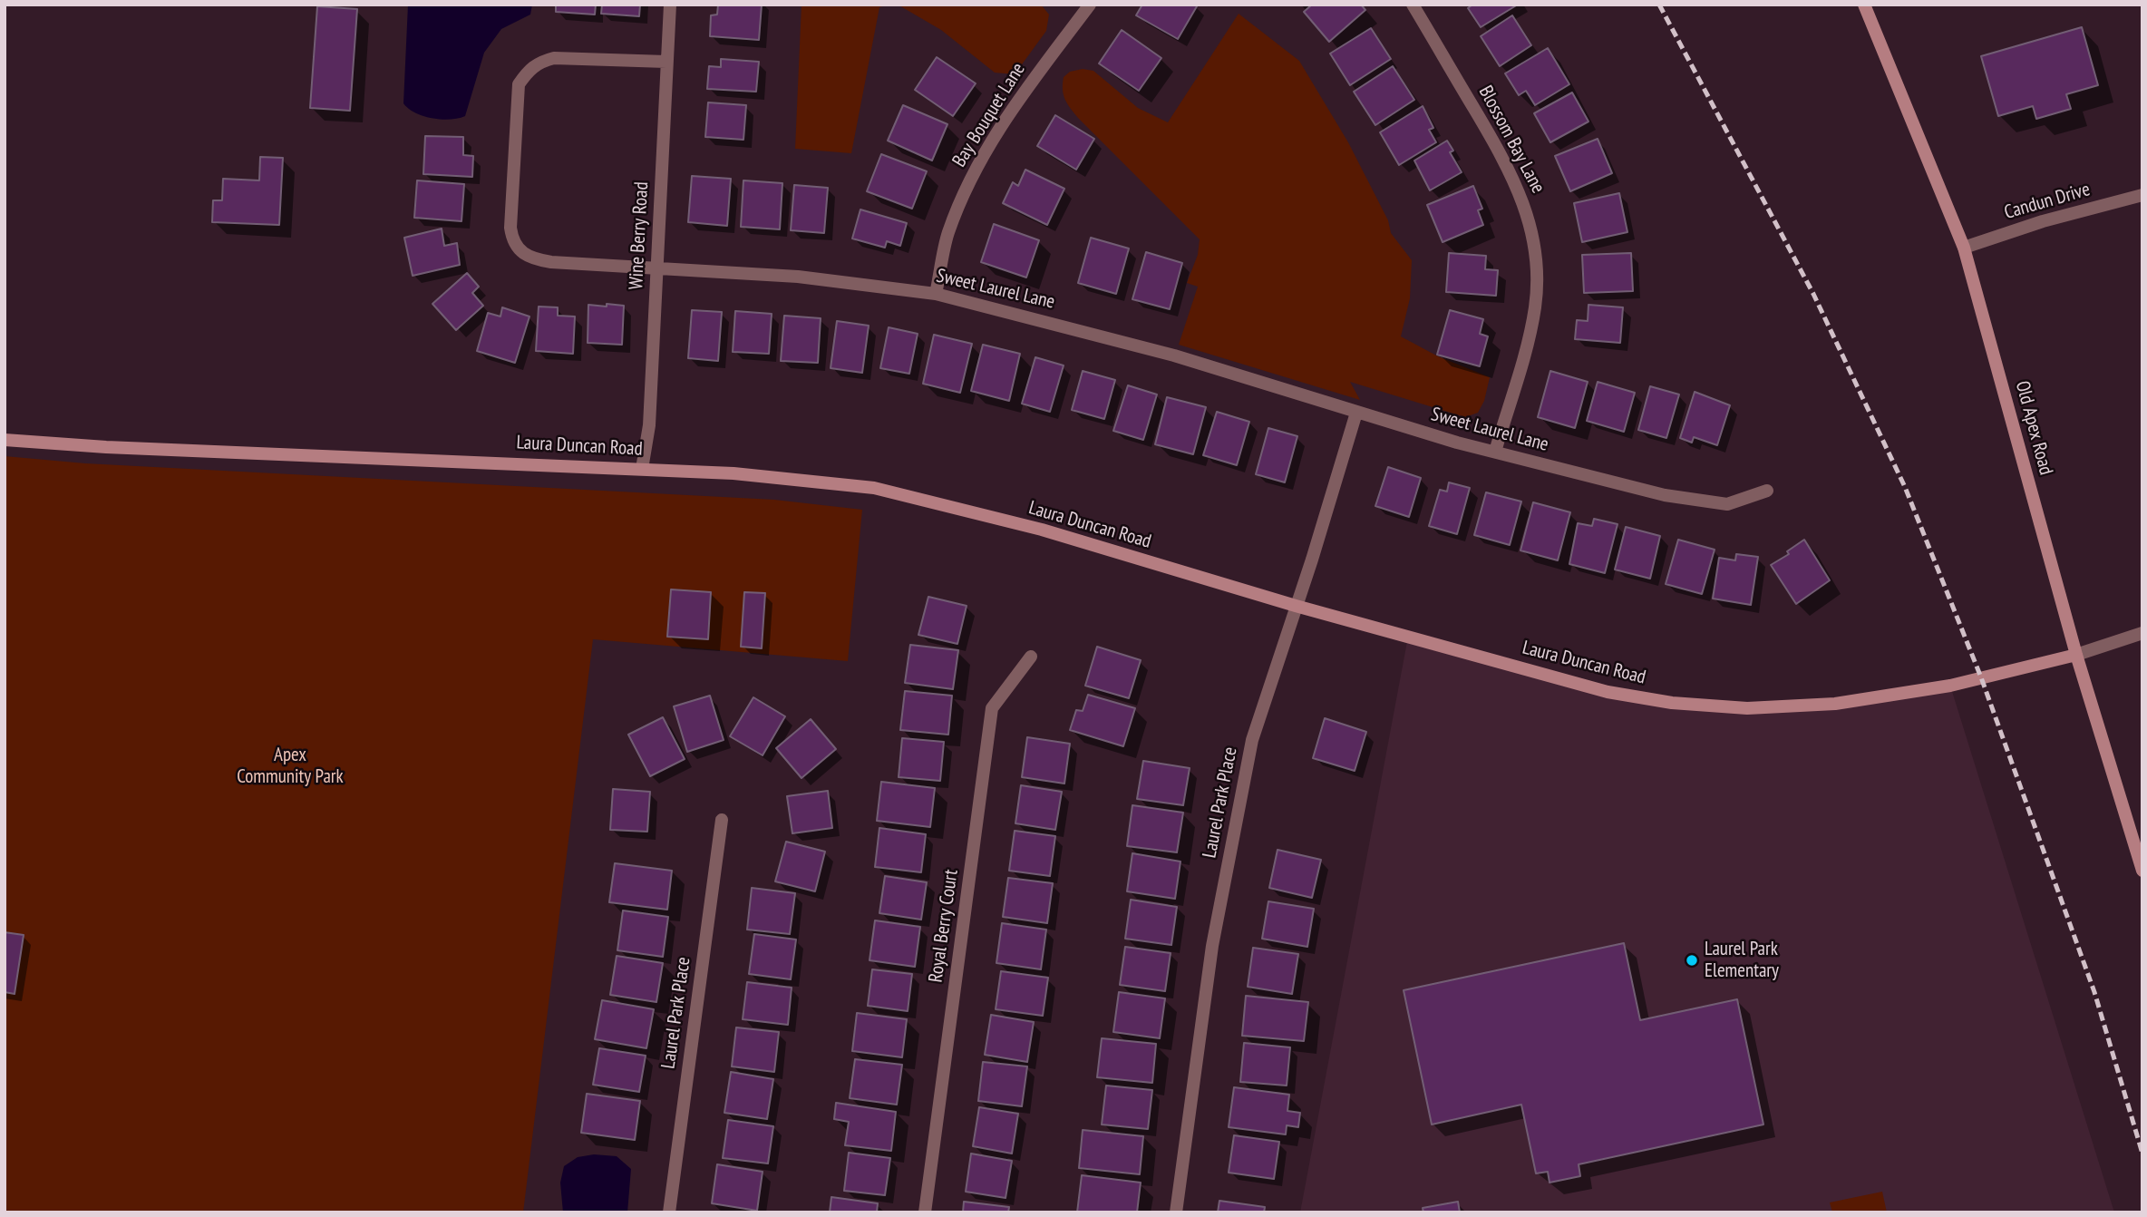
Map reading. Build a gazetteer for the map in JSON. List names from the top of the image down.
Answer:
{
  "streets": {
    "street": [
      "Bay Bouquet Lane",
      "Blossom Bay Lane",
      "Candun Drive",
      "Wine Berry Road",
      "Sweet Laurel Lane",
      "Old Apex Road",
      "Laura Duncan Road",
      "Laurel Park Place",
      "Royal Berry Court"
    ]
  },
  "crossings": [
    ["Bay Bouquet Lane", "Sweet Laurel Lane"],
    ["Blossom Bay Lane", "Sweet Laurel Lane"],
    ["Candun Drive", "Old Apex Road"],
    ["Wine Berry Road", "Sweet Laurel Lane"],
    ["Wine Berry Road", "Laura Duncan Road"],
    ["Sweet Laurel Lane", "Laurel Park Place"],
    ["Old Apex Road", "Laura Duncan Road"],
    ["Laura Duncan Road", "Laurel Park Place"]
  ],
  "parks": ["Apex Community Park"],
  "places": ["Laurel Park Elementary"]
}
